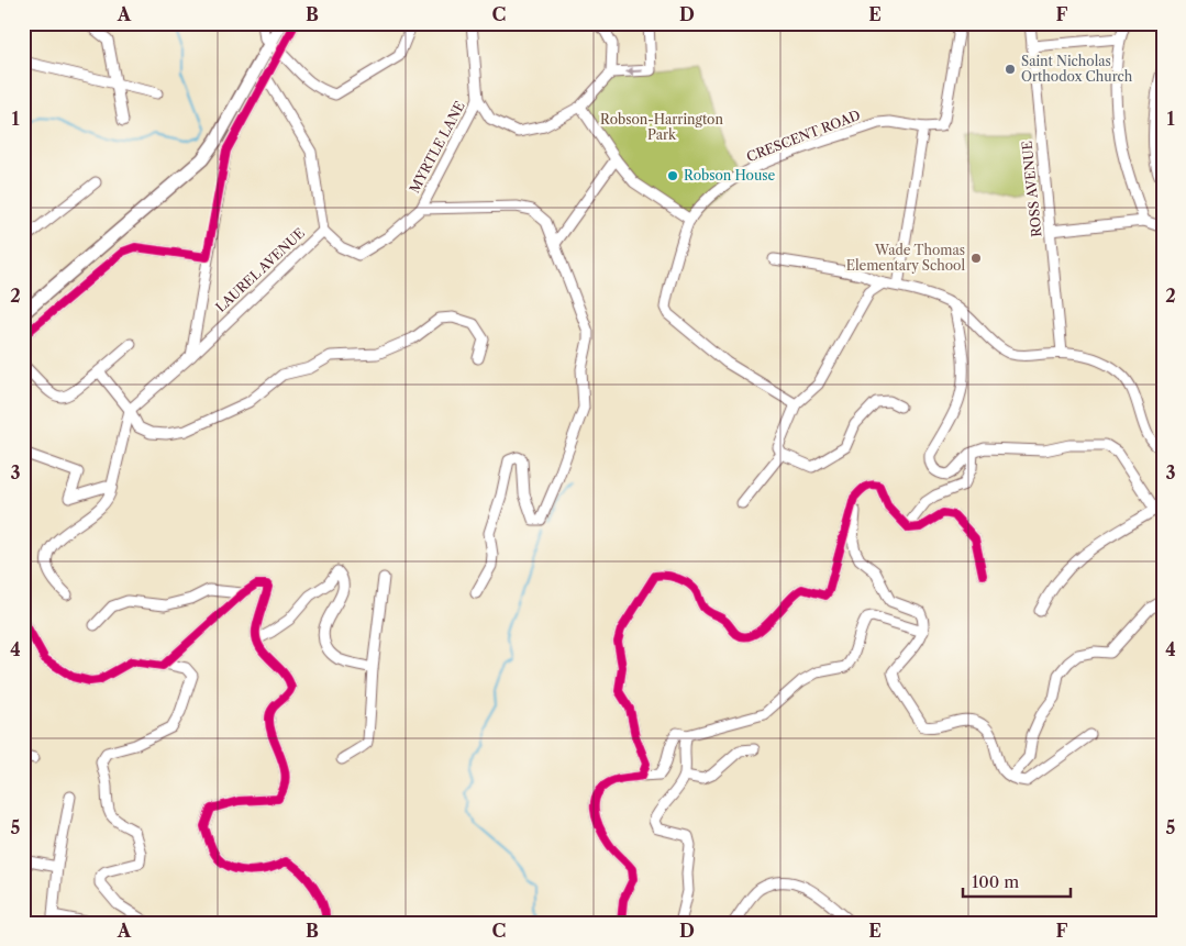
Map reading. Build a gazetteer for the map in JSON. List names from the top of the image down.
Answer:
{
  "streets": {
    "street": [
      "CRESCENT ROAD",
      "MYRTLE LANE",
      "ROSS AVENUE",
      "LAUREL AVENUE"
    ]
  },
  "crossings": [
    ["MYRTLE LANE", "LAUREL AVENUE"]
  ],
  "parks": ["Robson-Harrington Park"],
  "places": ["Saint Nicholas Orthodox Church", "Robson House", "Wade Thomas Elementary School"],
  "scale_bar": "100 m",
  "grid": {
    "columns": [
      "A",
      "B",
      "C",
      "D",
      "E",
      "F"
    ],
    "rows": [
      "1",
      "2",
      "3",
      "4",
      "5"
    ]
  }
}
